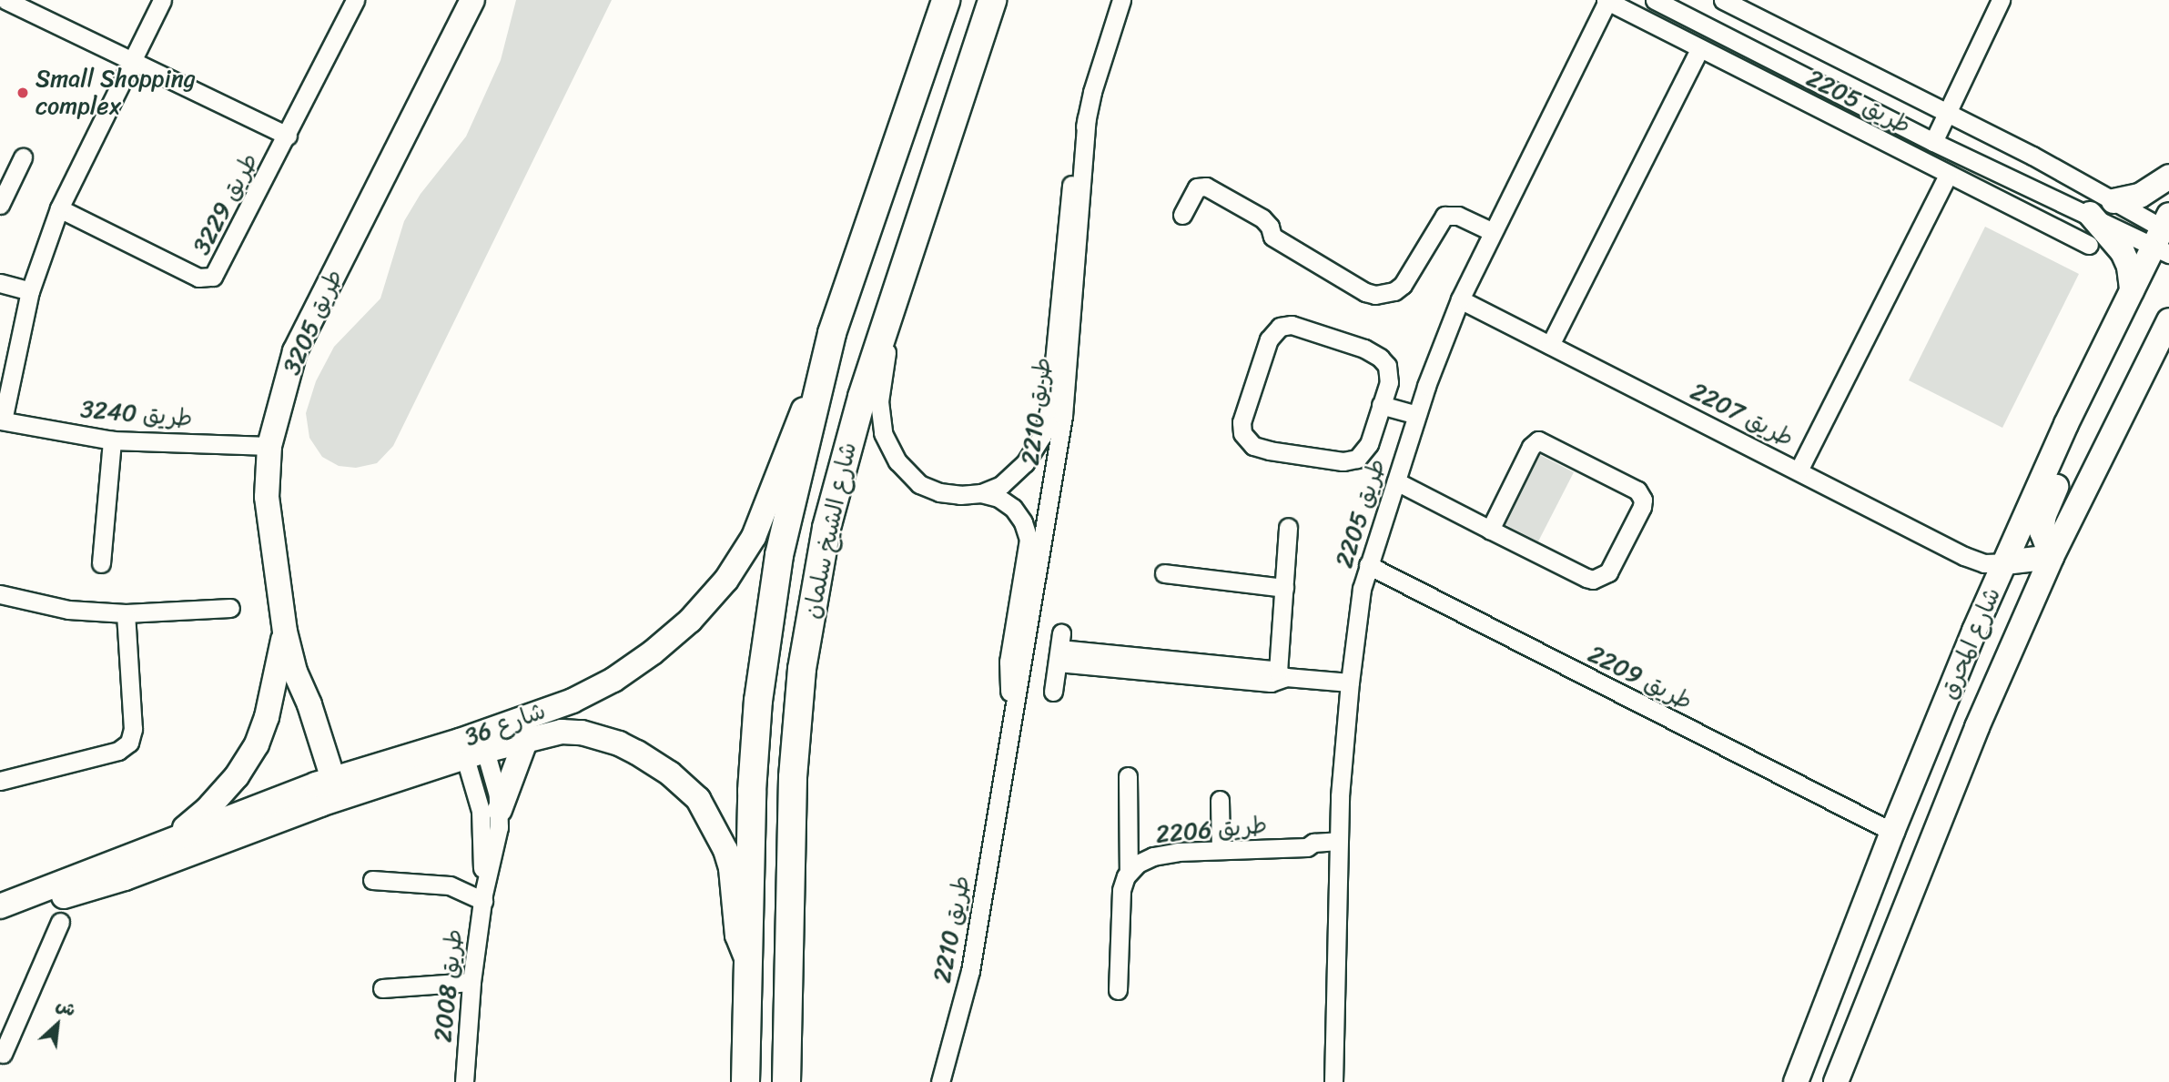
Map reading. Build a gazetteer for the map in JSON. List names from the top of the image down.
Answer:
{
  "streets": {
    "main road": ["شارع الشيخ سلمان"],
    "street": [
      "طريق 2205",
      "طريق 3229",
      "طريق 3205",
      "طريق 2210",
      "طريق 3240",
      "طريق 2207",
      "شارع المحرق",
      "طريق 2209",
      "شارع 36",
      "طريق 2206",
      "طريق 2008"
    ]
  },
  "crossings": [
    ["طريق 2205", "طريق 2207"],
    ["طريق 2205", "طريق 2209"],
    ["طريق 2205", "طريق 2206"],
    ["طريق 3205", "طريق 3240"],
    ["طريق 3205", "شارع 36"],
    ["طريق 2210", "شارع الشيخ سلمان"],
    ["طريق 2207", "شارع المحرق"],
    ["شارع الشيخ سلمان", "شارع 36"],
    ["شارع المحرق", "طريق 2209"],
    ["شارع 36", "طريق 2008"]
  ],
  "places": ["Small Shopping complex"],
  "north": "top right"
}
